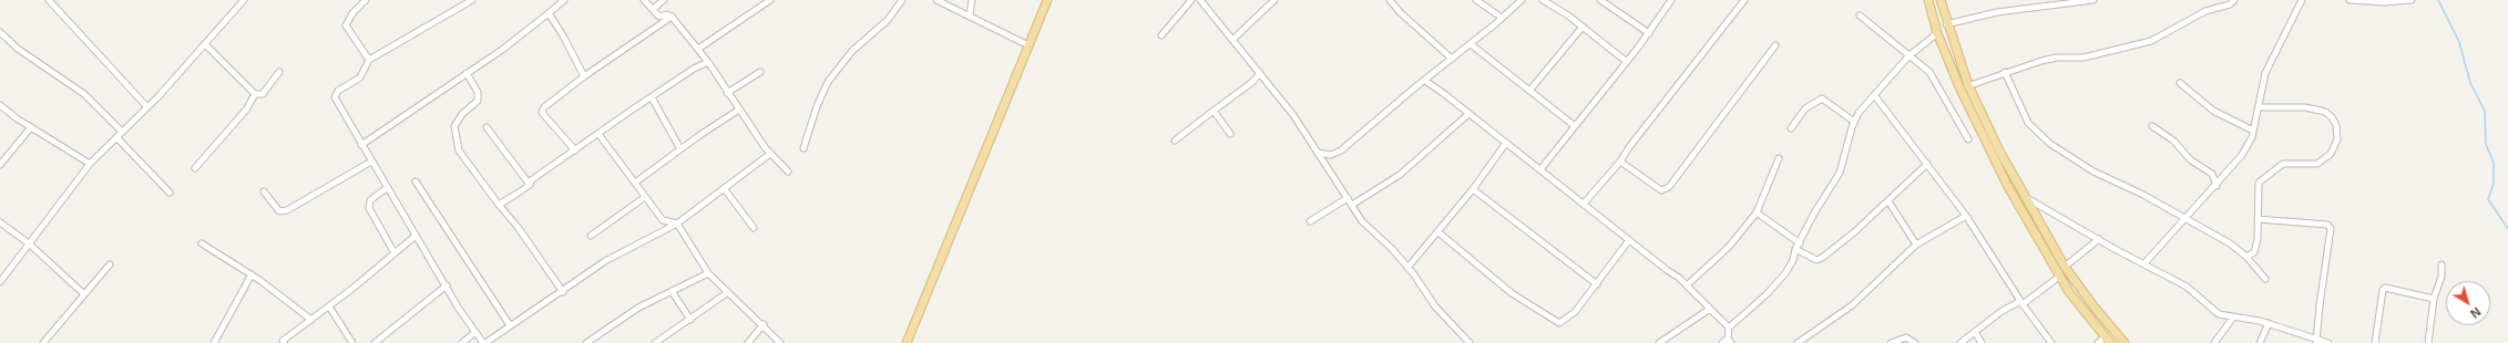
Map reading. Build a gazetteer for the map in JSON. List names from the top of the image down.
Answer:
{
  "north": "bottom right"
}
